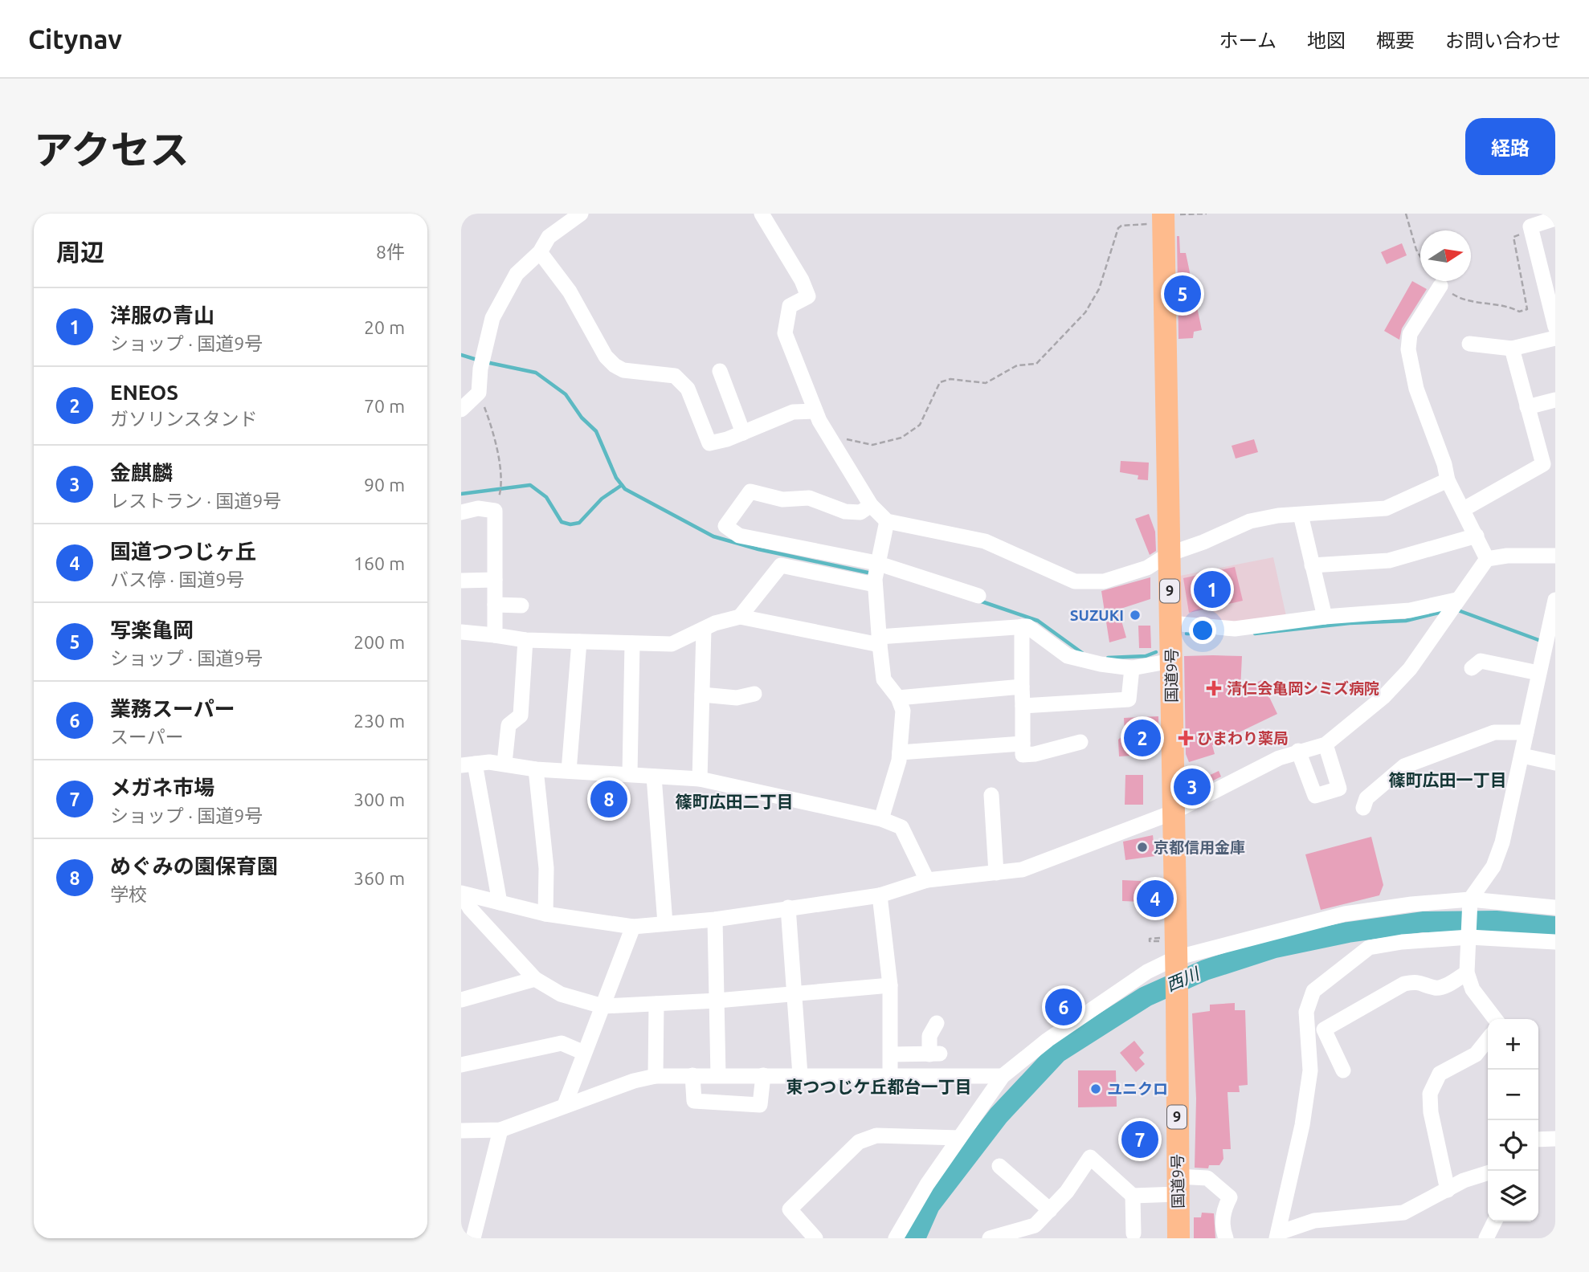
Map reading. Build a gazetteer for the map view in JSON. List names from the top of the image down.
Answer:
{
  "streets": {
    "highway": ["9", "国道9号"]
  },
  "districts": ["篠町広田一丁目", "篠町広田二丁目", "東つつじケ丘都台一丁目"],
  "water": ["西川"],
  "places": {
    "other": ["SUZUKI", "京都信用金庫", "ユニクロ"],
    "health": ["清仁会亀岡シミズ病院", "ひまわり薬局"]
  },
  "north": "right",
  "page": {
    "header": "Citynav",
    "nav": [
      "ホーム",
      "地図",
      "概要",
      "お問い合わせ"
    ],
    "title": "アクセス",
    "buttons": "経路",
    "heading": ["周辺", "8件"],
    "pins": [
      "5",
      "1",
      "2",
      "3",
      "8",
      "4",
      "6",
      "7"
    ],
    "list": [
      {
        "mark": "1",
        "name": "洋服の青山",
        "note": "ショップ · 国道9号",
        "value": "20 m"
      },
      {
        "mark": "2",
        "name": "ENEOS",
        "note": "ガソリンスタンド",
        "value": "70 m"
      },
      {
        "mark": "3",
        "name": "金麒麟",
        "note": "レストラン · 国道9号",
        "value": "90 m"
      },
      {
        "mark": "4",
        "name": "国道つつじヶ丘",
        "note": "バス停 · 国道9号",
        "value": "160 m"
      },
      {
        "mark": "5",
        "name": "写楽亀岡",
        "note": "ショップ · 国道9号",
        "value": "200 m"
      },
      {
        "mark": "6",
        "name": "業務スーパー",
        "note": "スーパー",
        "value": "230 m"
      },
      {
        "mark": "7",
        "name": "メガネ市場",
        "note": "ショップ · 国道9号",
        "value": "300 m"
      },
      {
        "mark": "8",
        "name": "めぐみの園保育園",
        "note": "学校",
        "value": "360 m"
      }
    ],
    "map_buttons": ["+", "−"]
  }
}
